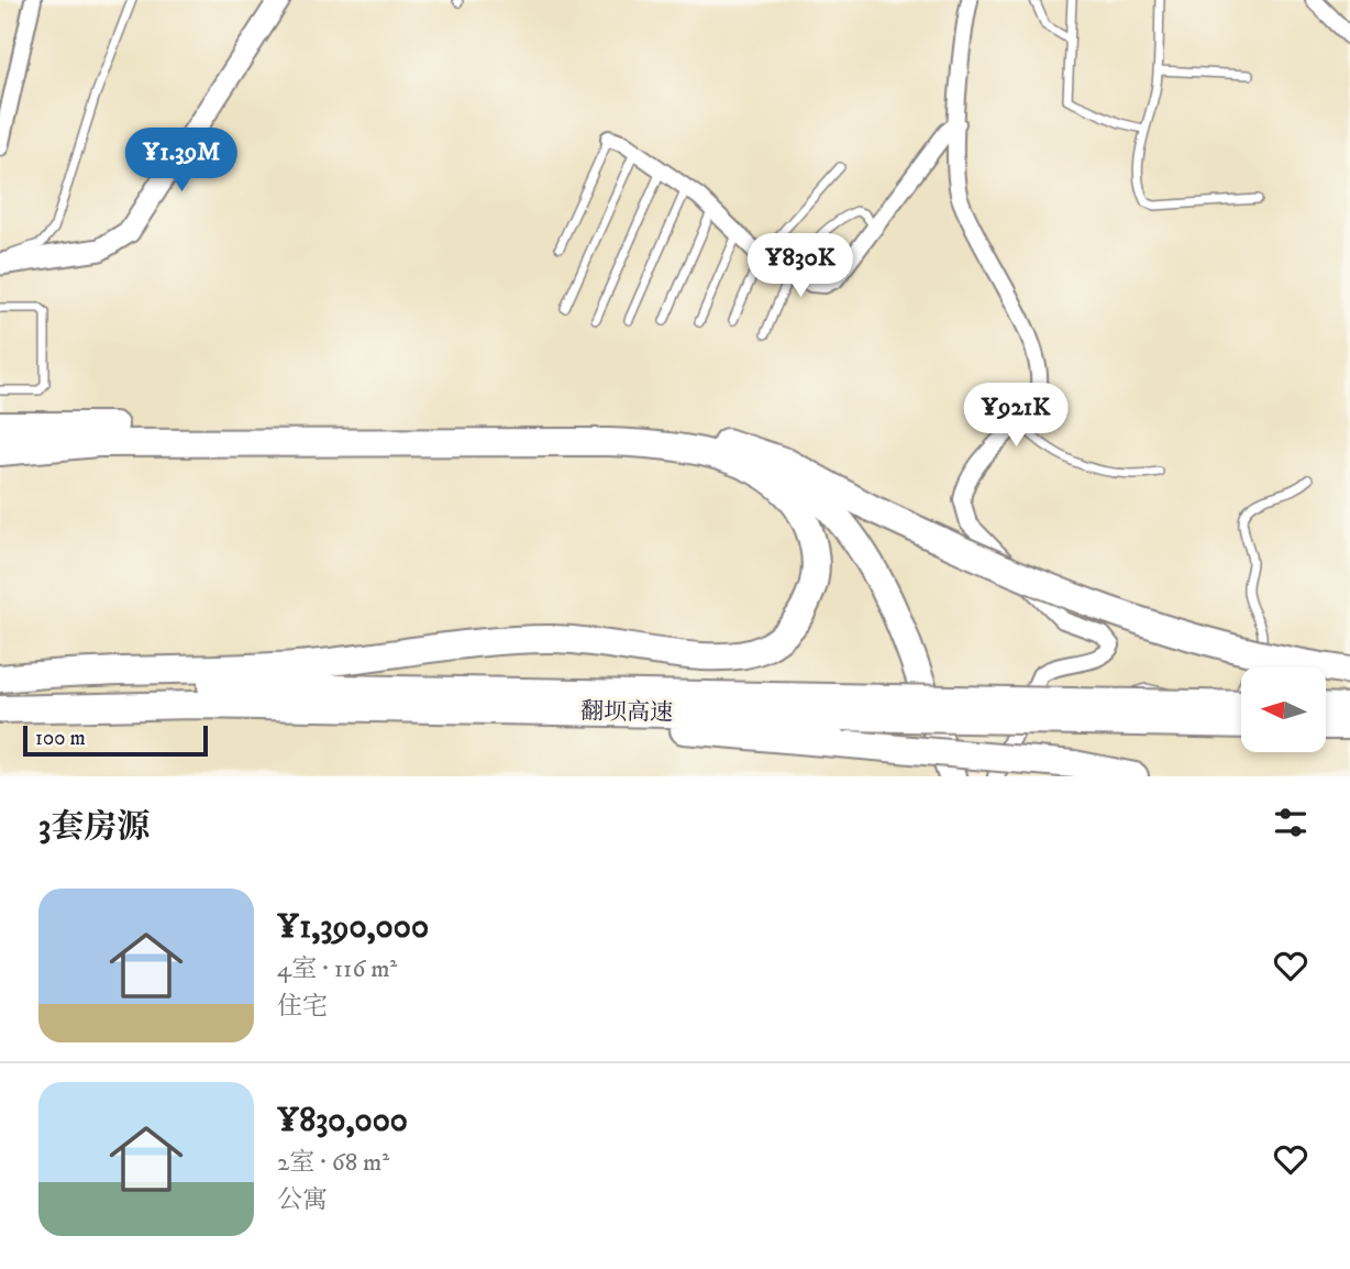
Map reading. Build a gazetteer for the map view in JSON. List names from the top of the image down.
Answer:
{
  "streets": {
    "highway": ["翻坝高速"]
  },
  "scale_bar": "100 m",
  "north": "left",
  "page": {
    "price": ["¥1.39M", "¥830K", "¥921K"],
    "scale": "100 m",
    "heading": "3套房源",
    "list": [
      {
        "name": "¥1,390,000",
        "note": "4室 · 116 m² · 住宅"
      },
      {
        "name": "¥830,000",
        "note": "2室 · 68 m² · 公寓"
      }
    ]
  }
}
